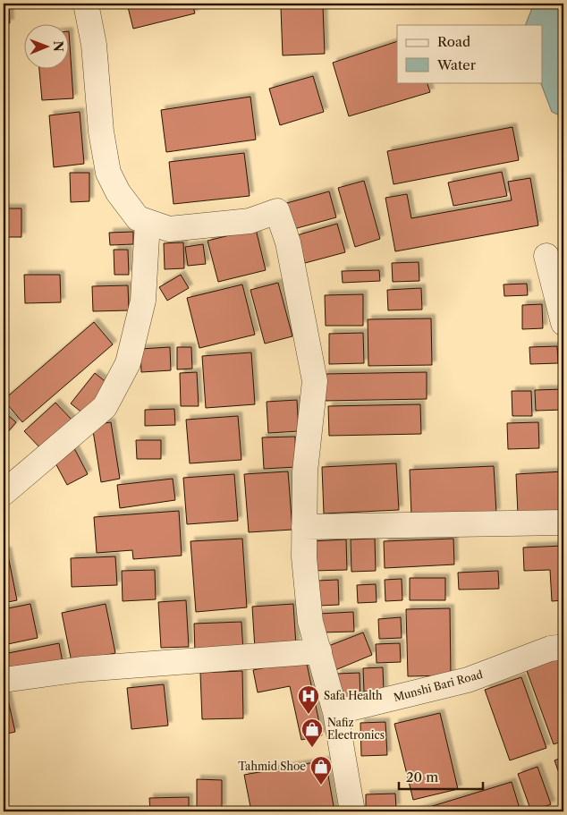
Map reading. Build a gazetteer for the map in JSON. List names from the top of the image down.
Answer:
{
  "streets": {
    "street": ["Munshi Bari Road"]
  },
  "places": {
    "hospital": ["Safa Health"],
    "shop": ["Nafiz Electronics", "Tahmid Shoe"]
  },
  "legend": ["Road", "Water"],
  "scale_bar": "20 m",
  "north": "right"
}
